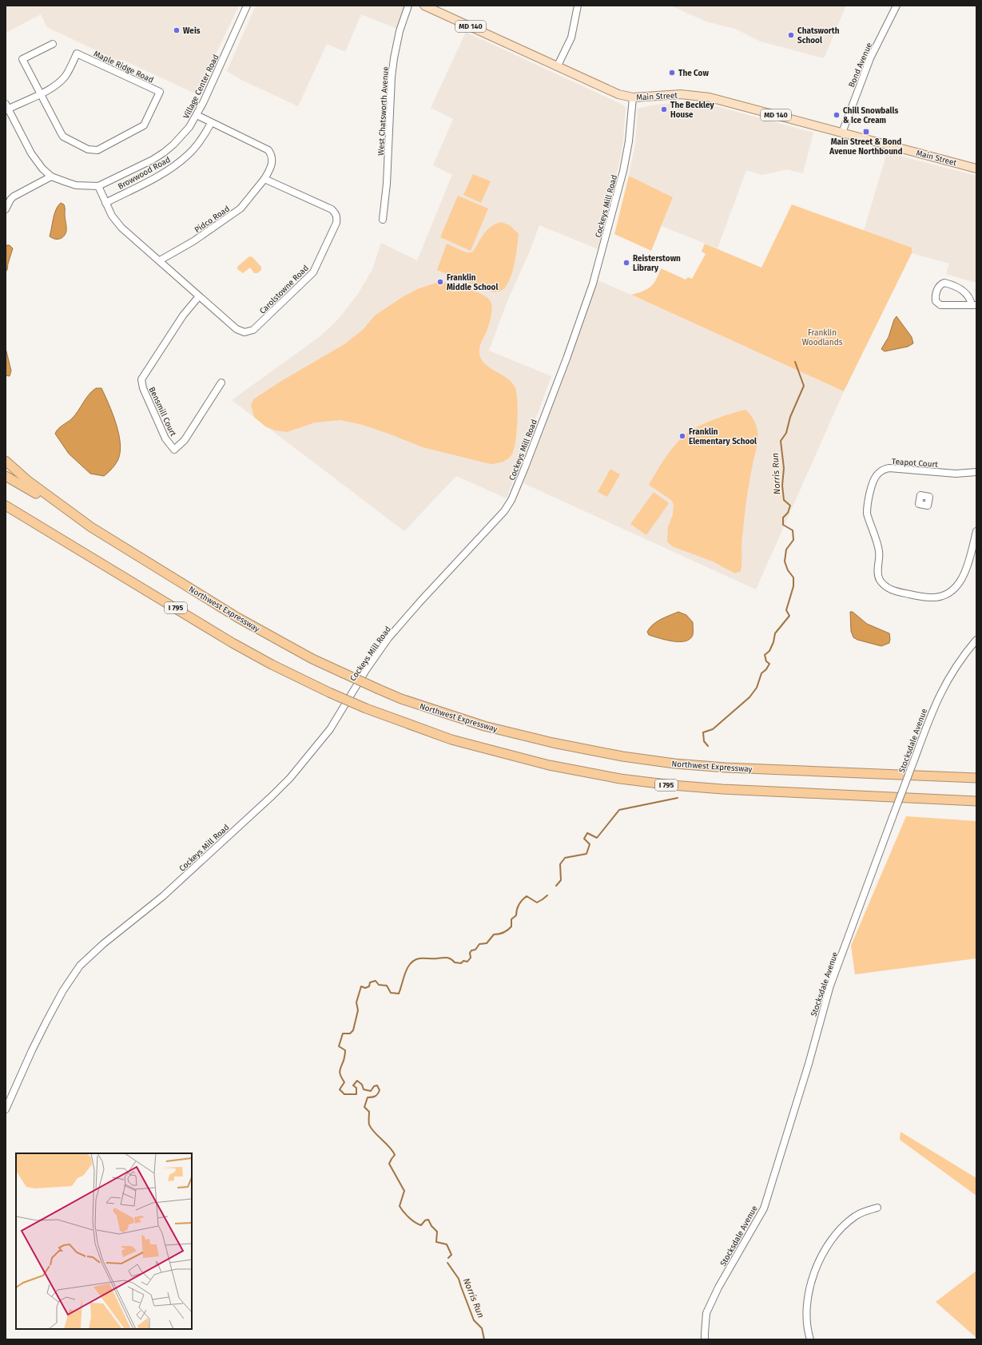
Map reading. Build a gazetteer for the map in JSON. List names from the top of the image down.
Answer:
{
  "streets": {
    "highway": ["I 795", "Northwest Expressway"],
    "main road": ["MD 140", "Main Street"],
    "street": [
      "Bond Avenue",
      "Maple Ridge Road",
      "Village Center Road",
      "West Chatsworth Avenue",
      "Browwood Road",
      "Cockeys Mill Road",
      "Pidco Road",
      "Carolstowne Road",
      "Bensmill Court",
      "Teapot Court",
      "Stocksdale Avenue"
    ]
  },
  "crossings": [
    ["Bond Avenue", "Main Street"],
    ["Village Center Road", "Carolstowne Road"],
    ["Main Street", "Cockeys Mill Road"],
    ["Browwood Road", "Carolstowne Road"],
    ["Pidco Road", "Carolstowne Road"],
    ["Carolstowne Road", "Bensmill Court"]
  ],
  "water": ["Norris Run"],
  "parks": ["Franklin Woodlands"],
  "places": {
    "other": [
      "Weis",
      "Chatsworth School",
      "The Cow",
      "The Beckley House",
      "Chill Snowballs & Ice Cream",
      "Reisterstown Library",
      "Franklin Middle School",
      "Franklin Elementary School"
    ],
    "transit": ["Main Street & Bond Avenue Northbound"]
  }
}
